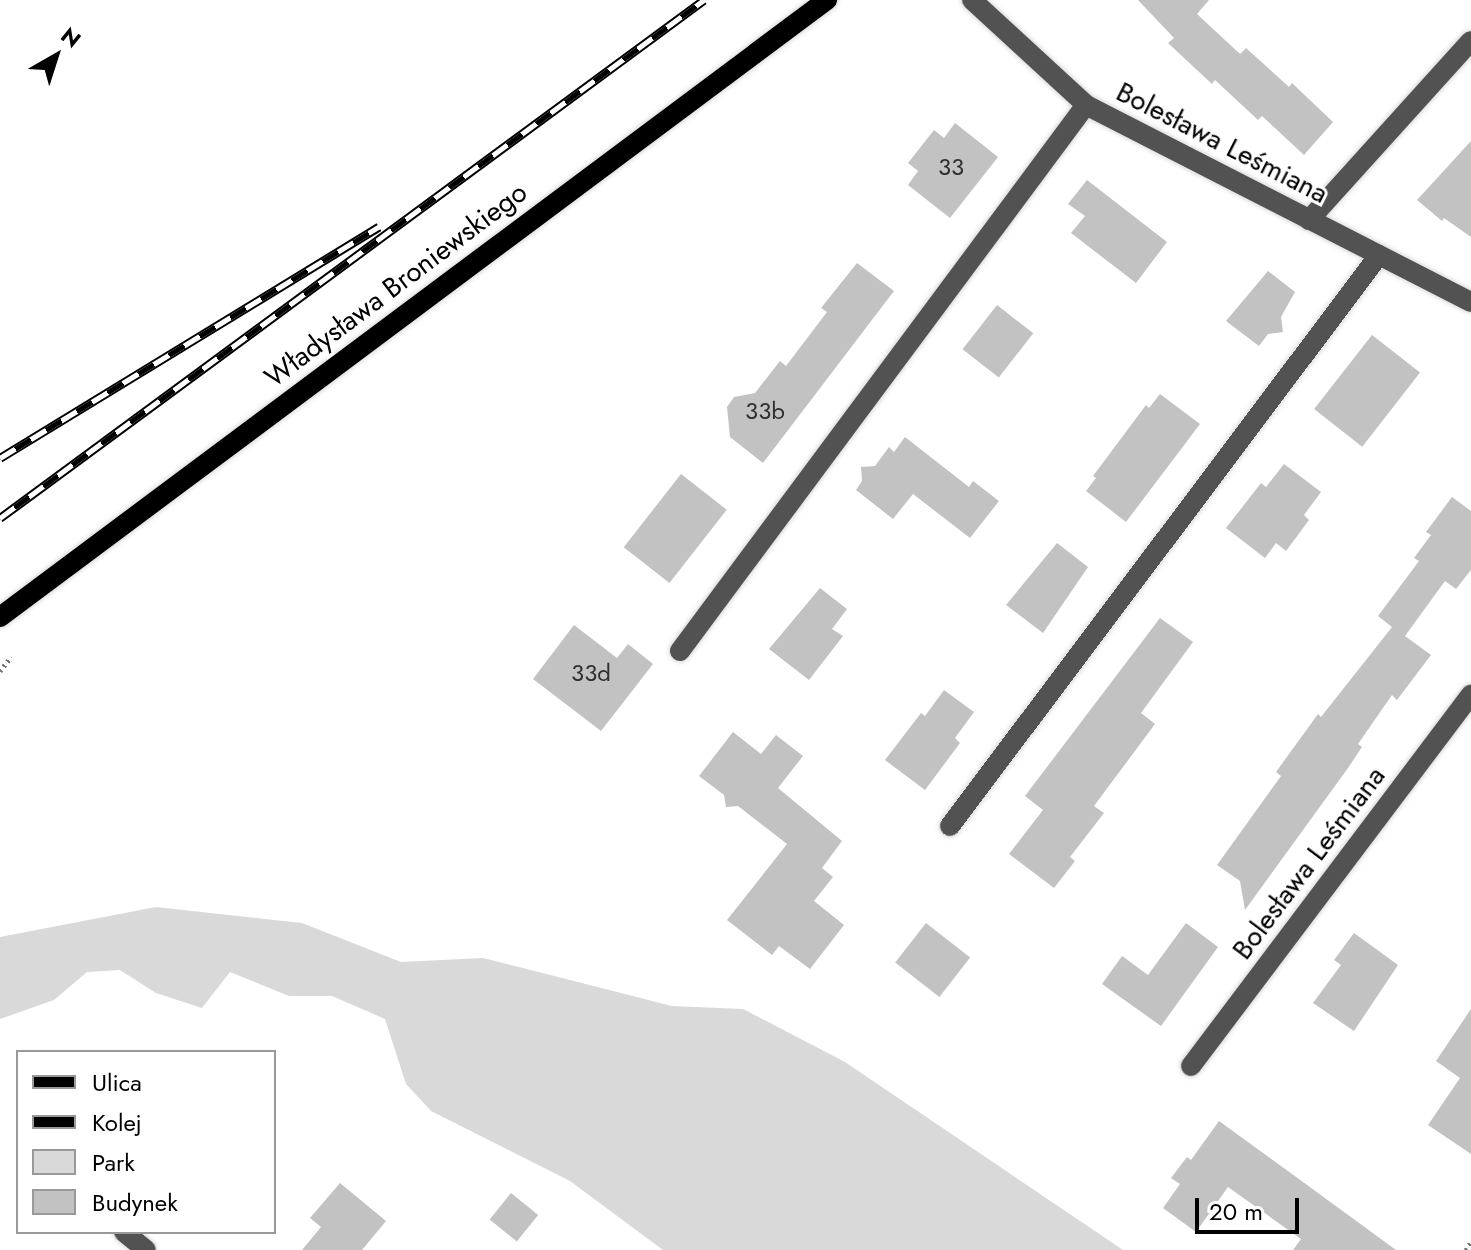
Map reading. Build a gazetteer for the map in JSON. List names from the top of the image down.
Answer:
{
  "streets": {
    "main road": ["Władysława Broniewskiego"],
    "street": ["Bolesława Leśmiana"]
  },
  "house_numbers": ["33", "33b", "33d"],
  "legend": [
    "Ulica",
    "Kolej",
    "Park",
    "Budynek"
  ],
  "scale_bar": "20 m",
  "north": "top right"
}
